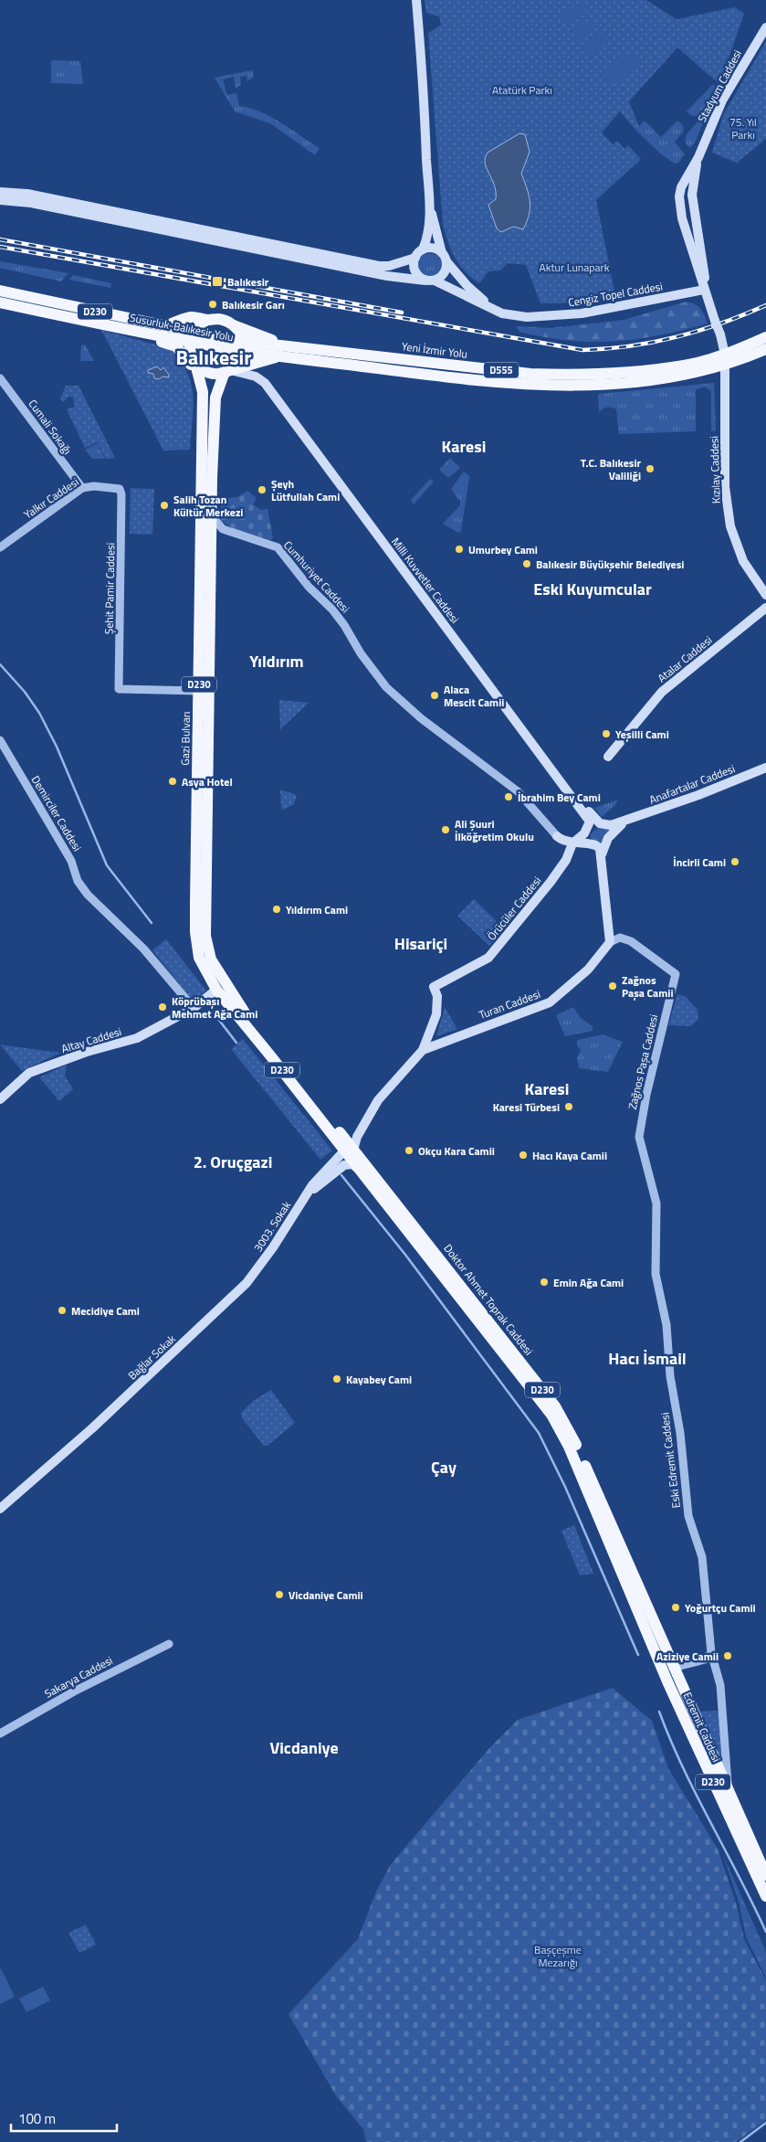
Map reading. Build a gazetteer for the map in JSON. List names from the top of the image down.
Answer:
{
  "streets": {
    "highway": [
      "D230",
      "Susurluk-Balıkesir Yolu",
      "Yeni İzmir Yolu",
      "D555",
      "Gazi Bulvarı",
      "Doktor Ahmet Toprak Caddesi",
      "Edremit Caddesi"
    ],
    "main road": [
      "Stadyum Caddesi",
      "Cengiz Topel Caddesi",
      "Kızılay Caddesi",
      "Milli Kuvvetler Caddesi",
      "Atalar Caddesi",
      "Anafartalar Caddesi",
      "Örücüler Caddesi",
      "Turan Caddesi",
      "Altay Caddesi",
      "3003. Sokak",
      "Bağlar Sokak"
    ],
    "street": [
      "Cumali Sokağı",
      "Yalkır Caddesi",
      "Cumhuriyet Caddesi",
      "Şehit Pamir Caddesi",
      "Demirciler Caddesi",
      "Zağnos Paşa Caddesi",
      "Eski Edremit Caddesi",
      "Sakarya Caddesi"
    ]
  },
  "crossings": [
    ["Stadyum Caddesi", "Kızılay Caddesi"],
    ["Cengiz Topel Caddesi", "Kızılay Caddesi"],
    ["D230", "Susurluk-Balıkesir Yolu"],
    ["D230", "Gazi Bulvarı"],
    ["Susurluk-Balıkesir Yolu", "Yeni İzmir Yolu"],
    ["Susurluk-Balıkesir Yolu", "D555"],
    ["Susurluk-Balıkesir Yolu", "Gazi Bulvarı"],
    ["Yeni İzmir Yolu", "D555"],
    ["Yeni İzmir Yolu", "Kızılay Caddesi"],
    ["Yeni İzmir Yolu", "Gazi Bulvarı"],
    ["D555", "Milli Kuvvetler Caddesi"],
    ["D555", "Gazi Bulvarı"],
    ["Cumali Sokağı", "Yalkır Caddesi"],
    ["Yalkır Caddesi", "Şehit Pamir Caddesi"],
    ["Cumhuriyet Caddesi", "Gazi Bulvarı"],
    ["Milli Kuvvetler Caddesi", "Gazi Bulvarı"],
    ["Milli Kuvvetler Caddesi", "Örücüler Caddesi"],
    ["Şehit Pamir Caddesi", "Gazi Bulvarı"],
    ["Gazi Bulvarı", "Altay Caddesi"],
    ["Gazi Bulvarı", "Doktor Ahmet Toprak Caddesi"],
    ["Demirciler Caddesi", "Altay Caddesi"],
    ["Örücüler Caddesi", "Turan Caddesi"],
    ["Turan Caddesi", "Zağnos Paşa Caddesi"],
    ["Turan Caddesi", "3003. Sokak"],
    ["Turan Caddesi", "Doktor Ahmet Toprak Caddesi"],
    ["Altay Caddesi", "Doktor Ahmet Toprak Caddesi"],
    ["Zağnos Paşa Caddesi", "Eski Edremit Caddesi"],
    ["3003. Sokak", "Doktor Ahmet Toprak Caddesi"],
    ["3003. Sokak", "Bağlar Sokak"],
    ["Doktor Ahmet Toprak Caddesi", "Edremit Caddesi"],
    ["Eski Edremit Caddesi", "Edremit Caddesi"]
  ],
  "districts": [
    "Balıkesir",
    "Karesi",
    "Eski Kuyumcular",
    "Yıldırım",
    "Hisariçi",
    "Karesi",
    "2. Oruçgazi",
    "Hacı İsmail",
    "Çay",
    "Vicdaniye"
  ],
  "parks": [
    "Atatürk Parkı",
    "75. Yıl Parkı",
    "Aktur Lunapark",
    "Başçeşme Mezarığı"
  ],
  "places": {
    "transit": ["Balıkesir"],
    "other": [
      "Balıkesir Garı",
      "T.C. Balıkesir Valiliği",
      "Şeyh Lütfullah Cami",
      "Salih Tozan Kültür Merkezi",
      "Umurbey Cami",
      "Balıkesir Büyükşehir Belediyesi",
      "Alaca Mescit Camii",
      "Yeşilli Cami",
      "Asya Hotel",
      "İbrahim Bey Cami",
      "Ali Şuuri İlköğretim Okulu",
      "İncirli Cami",
      "Yıldırım Cami",
      "Zağnos Paşa Camii",
      "Köprübaşı Mehmet Ağa Cami",
      "Karesi Türbesi",
      "Okçu Kara Camii",
      "Hacı Kaya Camii",
      "Emin Ağa Cami",
      "Mecidiye Cami",
      "Kayabey Cami",
      "Vicdaniye Camii",
      "Yoğurtçu Camii",
      "Aziziye Camii"
    ]
  },
  "scale_bar": "100 m"
}
